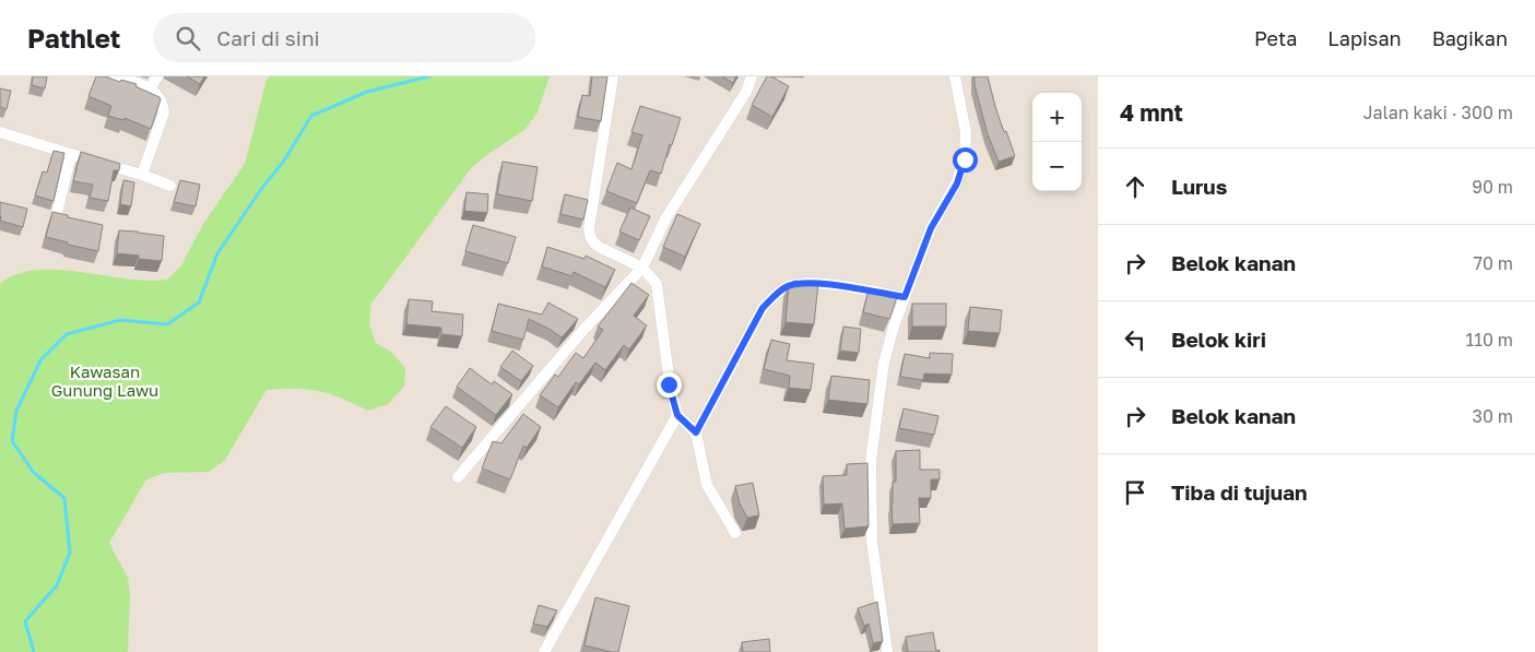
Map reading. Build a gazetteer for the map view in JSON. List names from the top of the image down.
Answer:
{
  "parks": ["Kawasan Gunung Lawu"],
  "page": {
    "header": "Pathlet",
    "search": "Cari di sini",
    "nav": ["Peta", "Lapisan", "Bagikan"],
    "heading": ["4 mnt", "Jalan kaki · 300 m"],
    "map_buttons": ["+", "−"],
    "list": [
      ["Lurus", "90 m"],
      ["Belok kanan", "70 m"],
      ["Belok kiri", "110 m"],
      ["Belok kanan", "30 m"],
      "Tiba di tujuan"
    ]
  }
}
